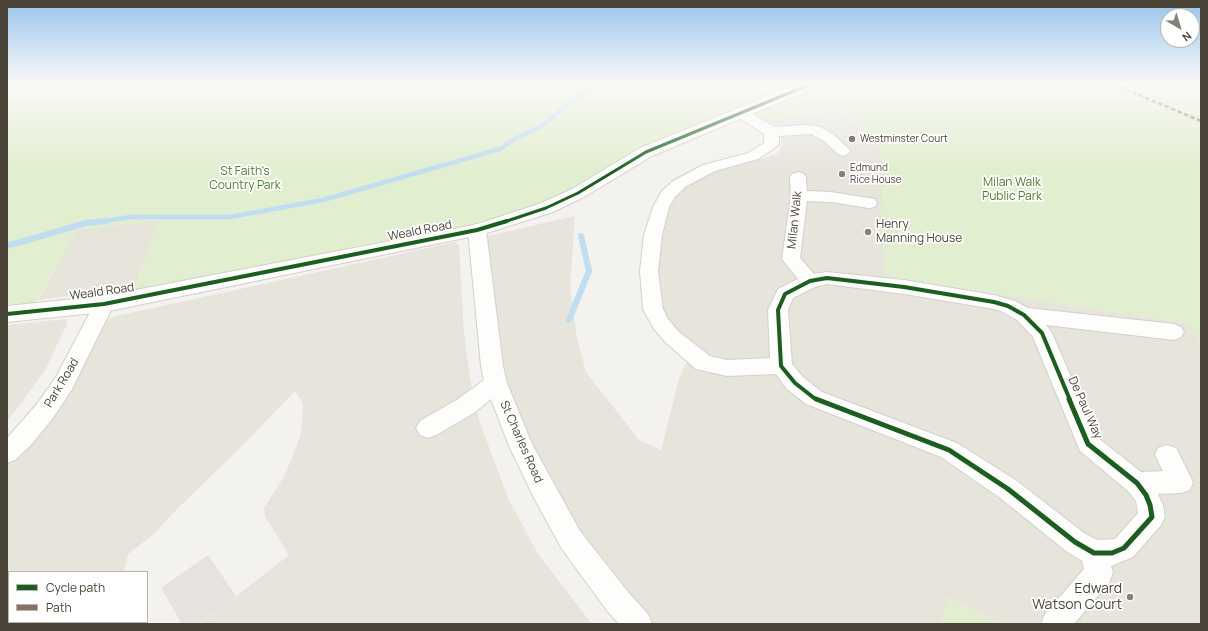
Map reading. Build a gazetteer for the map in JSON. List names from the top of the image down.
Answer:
{
  "streets": {
    "street": [
      "Milan Walk",
      "Weald Road",
      "Park Road",
      "De Paul Way",
      "St Charles Road"
    ]
  },
  "crossings": [
    ["Milan Walk", "De Paul Way"],
    ["Weald Road", "Park Road"],
    ["Weald Road", "St Charles Road"]
  ],
  "parks": ["St Faith's Country Park", "Milan Walk Public Park"],
  "places": [
    "Westminster Court",
    "Edmund Rice House",
    "Henry Manning House",
    "Edward Watson Court"
  ],
  "legend": ["Cycle path", "Path"],
  "north": "bottom right"
}
